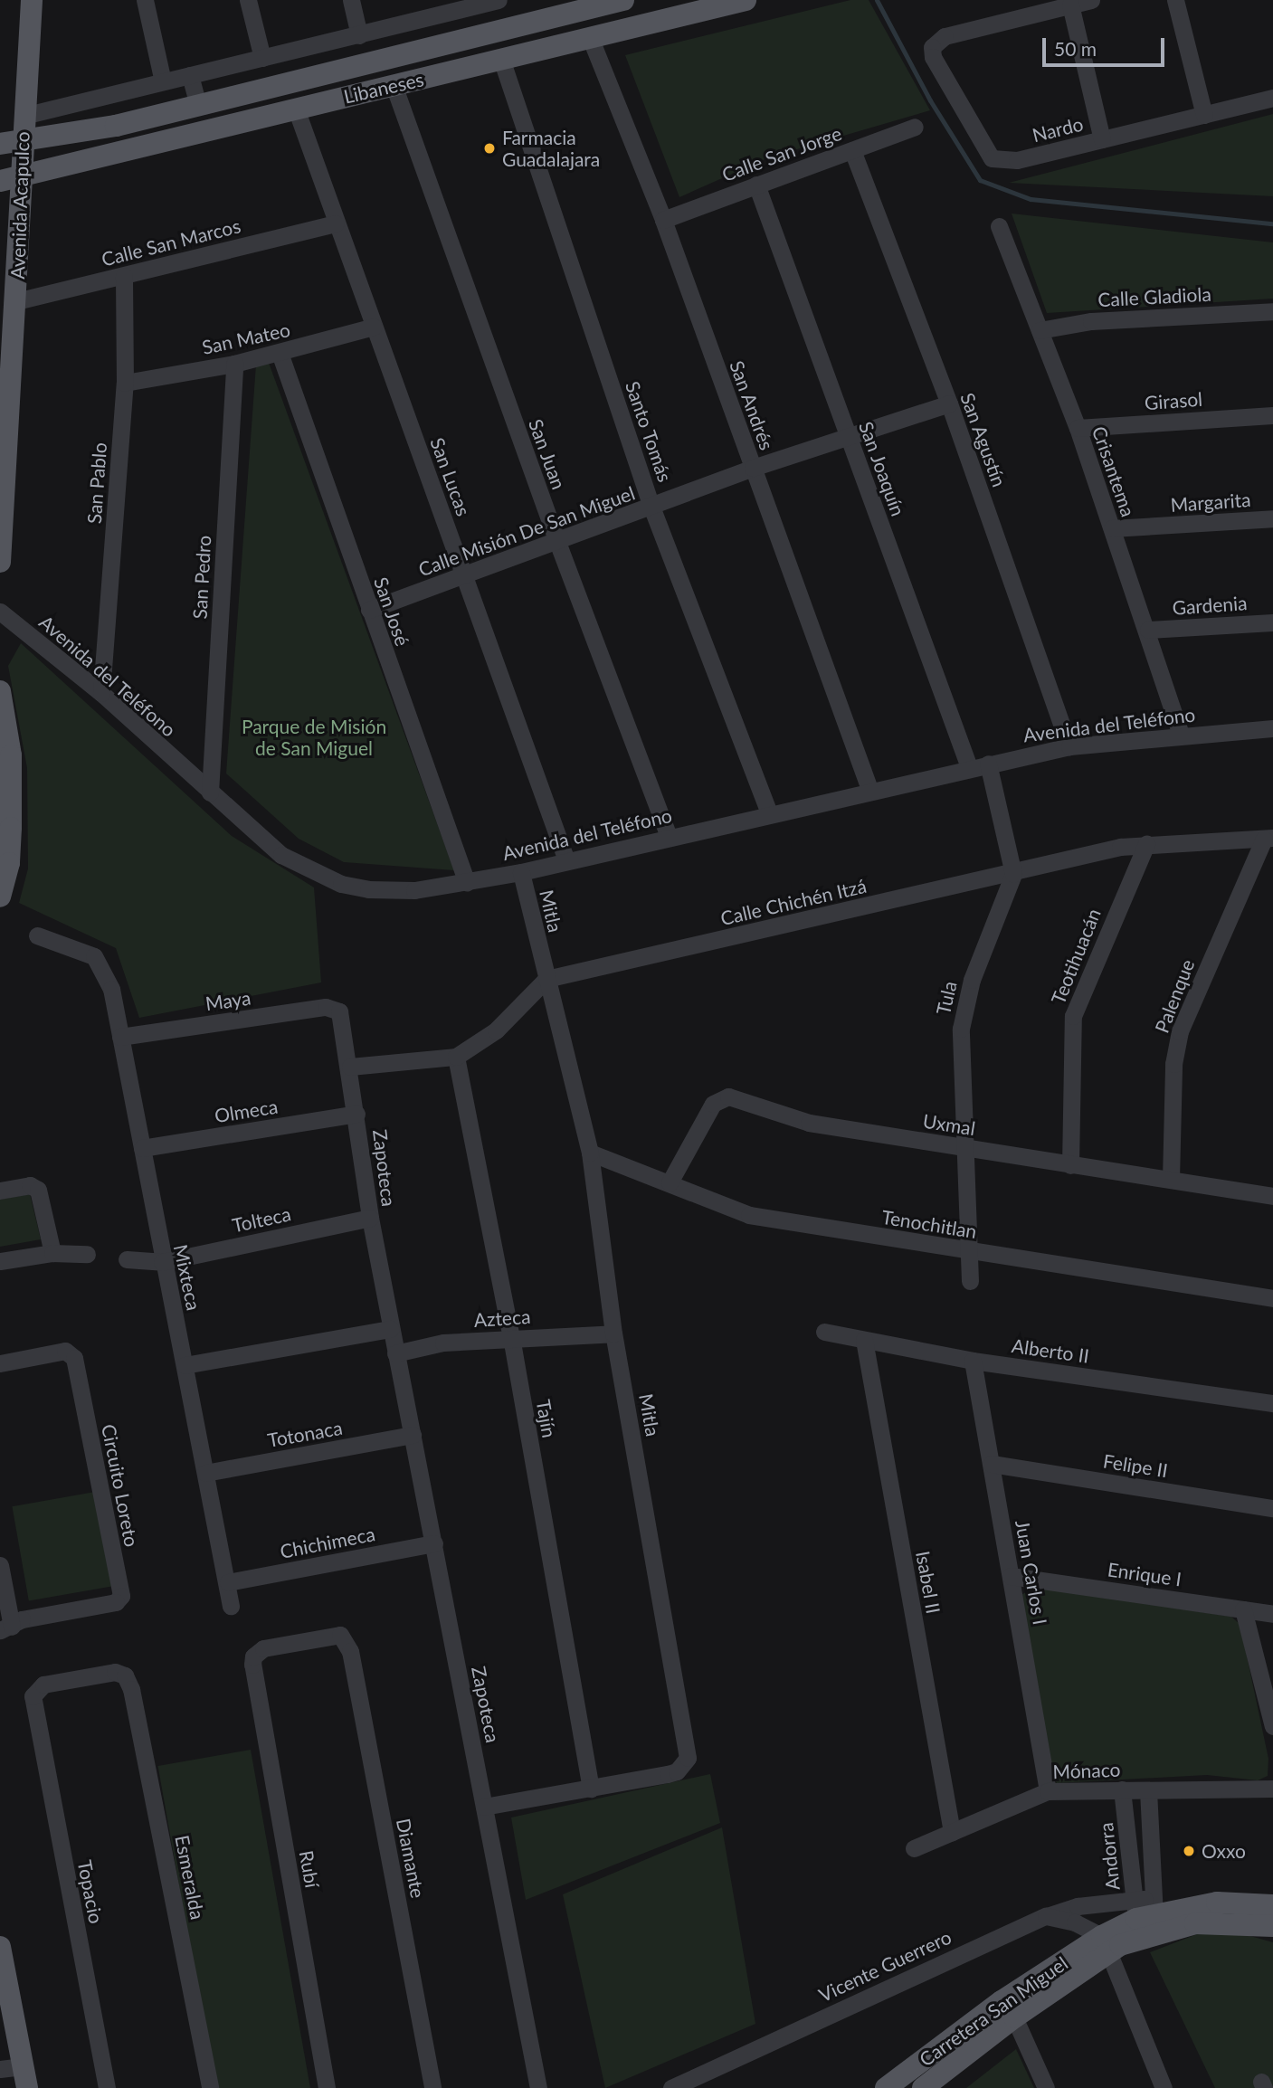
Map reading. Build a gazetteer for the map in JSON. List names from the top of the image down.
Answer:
{
  "streets": {
    "main road": ["Libaneses", "Avenida Acapulco", "Carretera San Miguel"],
    "street": [
      "Nardo",
      "Calle San Jorge",
      "Calle San Marcos",
      "Calle Gladiola",
      "San Mateo",
      "Girasol",
      "San Andrés",
      "Santo Tomás",
      "San Agustín",
      "San Juan",
      "San Joaquín",
      "Crisantema",
      "San Lucas",
      "San Pablo",
      "Margarita",
      "Calle Misión De San Miguel",
      "San Pedro",
      "Gardenia",
      "San José",
      "Avenida del Teléfono",
      "Calle Chichén Itzá",
      "Mitla",
      "Teotihuacán",
      "Palenque",
      "Tula",
      "Maya",
      "Olmeca",
      "Uxmal",
      "Zapoteca",
      "Tolteca",
      "Tenochitlan",
      "Mixteca",
      "Azteca",
      "Alberto II",
      "Tajín",
      "Totonaca",
      "Felipe II",
      "Circuito Loreto",
      "Chichimeca",
      "Juan Carlos I",
      "Enrique I",
      "Isabel II",
      "Mónaco",
      "Andorra",
      "Diamante",
      "Rubí",
      "Esmeralda",
      "Topacio",
      "Vicente Guerrero"
    ]
  },
  "crossings": [
    ["Libaneses", "Avenida Acapulco"],
    ["Libaneses", "San Andrés"],
    ["Libaneses", "Santo Tomás"],
    ["Libaneses", "San Juan"],
    ["Libaneses", "San Lucas"],
    ["Calle San Jorge", "San Andrés"],
    ["Calle San Jorge", "San Agustín"],
    ["Calle San Jorge", "San Joaquín"],
    ["Avenida Acapulco", "Calle San Marcos"],
    ["Calle San Marcos", "San Lucas"],
    ["Calle San Marcos", "San Pablo"],
    ["Calle Gladiola", "Crisantema"],
    ["San Mateo", "San Lucas"],
    ["San Mateo", "San Pablo"],
    ["San Mateo", "San Pedro"],
    ["San Mateo", "San José"],
    ["Girasol", "Crisantema"],
    ["San Andrés", "Calle Misión De San Miguel"],
    ["San Andrés", "Avenida del Teléfono"],
    ["Santo Tomás", "Calle Misión De San Miguel"],
    ["Santo Tomás", "Avenida del Teléfono"],
    ["San Agustín", "Calle Misión De San Miguel"],
    ["San Agustín", "Avenida del Teléfono"],
    ["San Juan", "Calle Misión De San Miguel"],
    ["San Juan", "Avenida del Teléfono"],
    ["San Joaquín", "Calle Misión De San Miguel"],
    ["San Joaquín", "Avenida del Teléfono"],
    ["Crisantema", "Margarita"],
    ["Crisantema", "Gardenia"],
    ["Crisantema", "Avenida del Teléfono"],
    ["San Lucas", "Calle Misión De San Miguel"],
    ["San Lucas", "Avenida del Teléfono"],
    ["San Pablo", "Avenida del Teléfono"],
    ["Calle Misión De San Miguel", "San José"],
    ["San Pedro", "Avenida del Teléfono"],
    ["San José", "Avenida del Teléfono"],
    ["Avenida del Teléfono", "Mitla"],
    ["Calle Chichén Itzá", "Mitla"],
    ["Calle Chichén Itzá", "Teotihuacán"],
    ["Calle Chichén Itzá", "Palenque"],
    ["Calle Chichén Itzá", "Tula"],
    ["Mitla", "Zapoteca"],
    ["Mitla", "Tenochitlan"],
    ["Mitla", "Azteca"],
    ["Mitla", "Tajín"],
    ["Teotihuacán", "Uxmal"],
    ["Palenque", "Uxmal"],
    ["Tula", "Uxmal"],
    ["Tula", "Tenochitlan"],
    ["Maya", "Zapoteca"],
    ["Maya", "Mixteca"],
    ["Olmeca", "Zapoteca"],
    ["Olmeca", "Mixteca"],
    ["Uxmal", "Tenochitlan"],
    ["Zapoteca", "Tolteca"],
    ["Zapoteca", "Azteca"],
    ["Zapoteca", "Totonaca"],
    ["Zapoteca", "Chichimeca"],
    ["Tolteca", "Mixteca"],
    ["Mixteca", "Totonaca"],
    ["Mixteca", "Chichimeca"],
    ["Azteca", "Tajín"],
    ["Alberto II", "Juan Carlos I"],
    ["Alberto II", "Isabel II"],
    ["Felipe II", "Juan Carlos I"],
    ["Juan Carlos I", "Enrique I"],
    ["Juan Carlos I", "Mónaco"],
    ["Isabel II", "Mónaco"],
    ["Mónaco", "Andorra"],
    ["Andorra", "Vicente Guerrero"],
    ["Diamante", "Rubí"],
    ["Esmeralda", "Topacio"]
  ],
  "parks": ["Parque de Misión de San Miguel"],
  "places": ["Farmacia Guadalajara", "Oxxo"],
  "scale_bar": "50 m"
}
